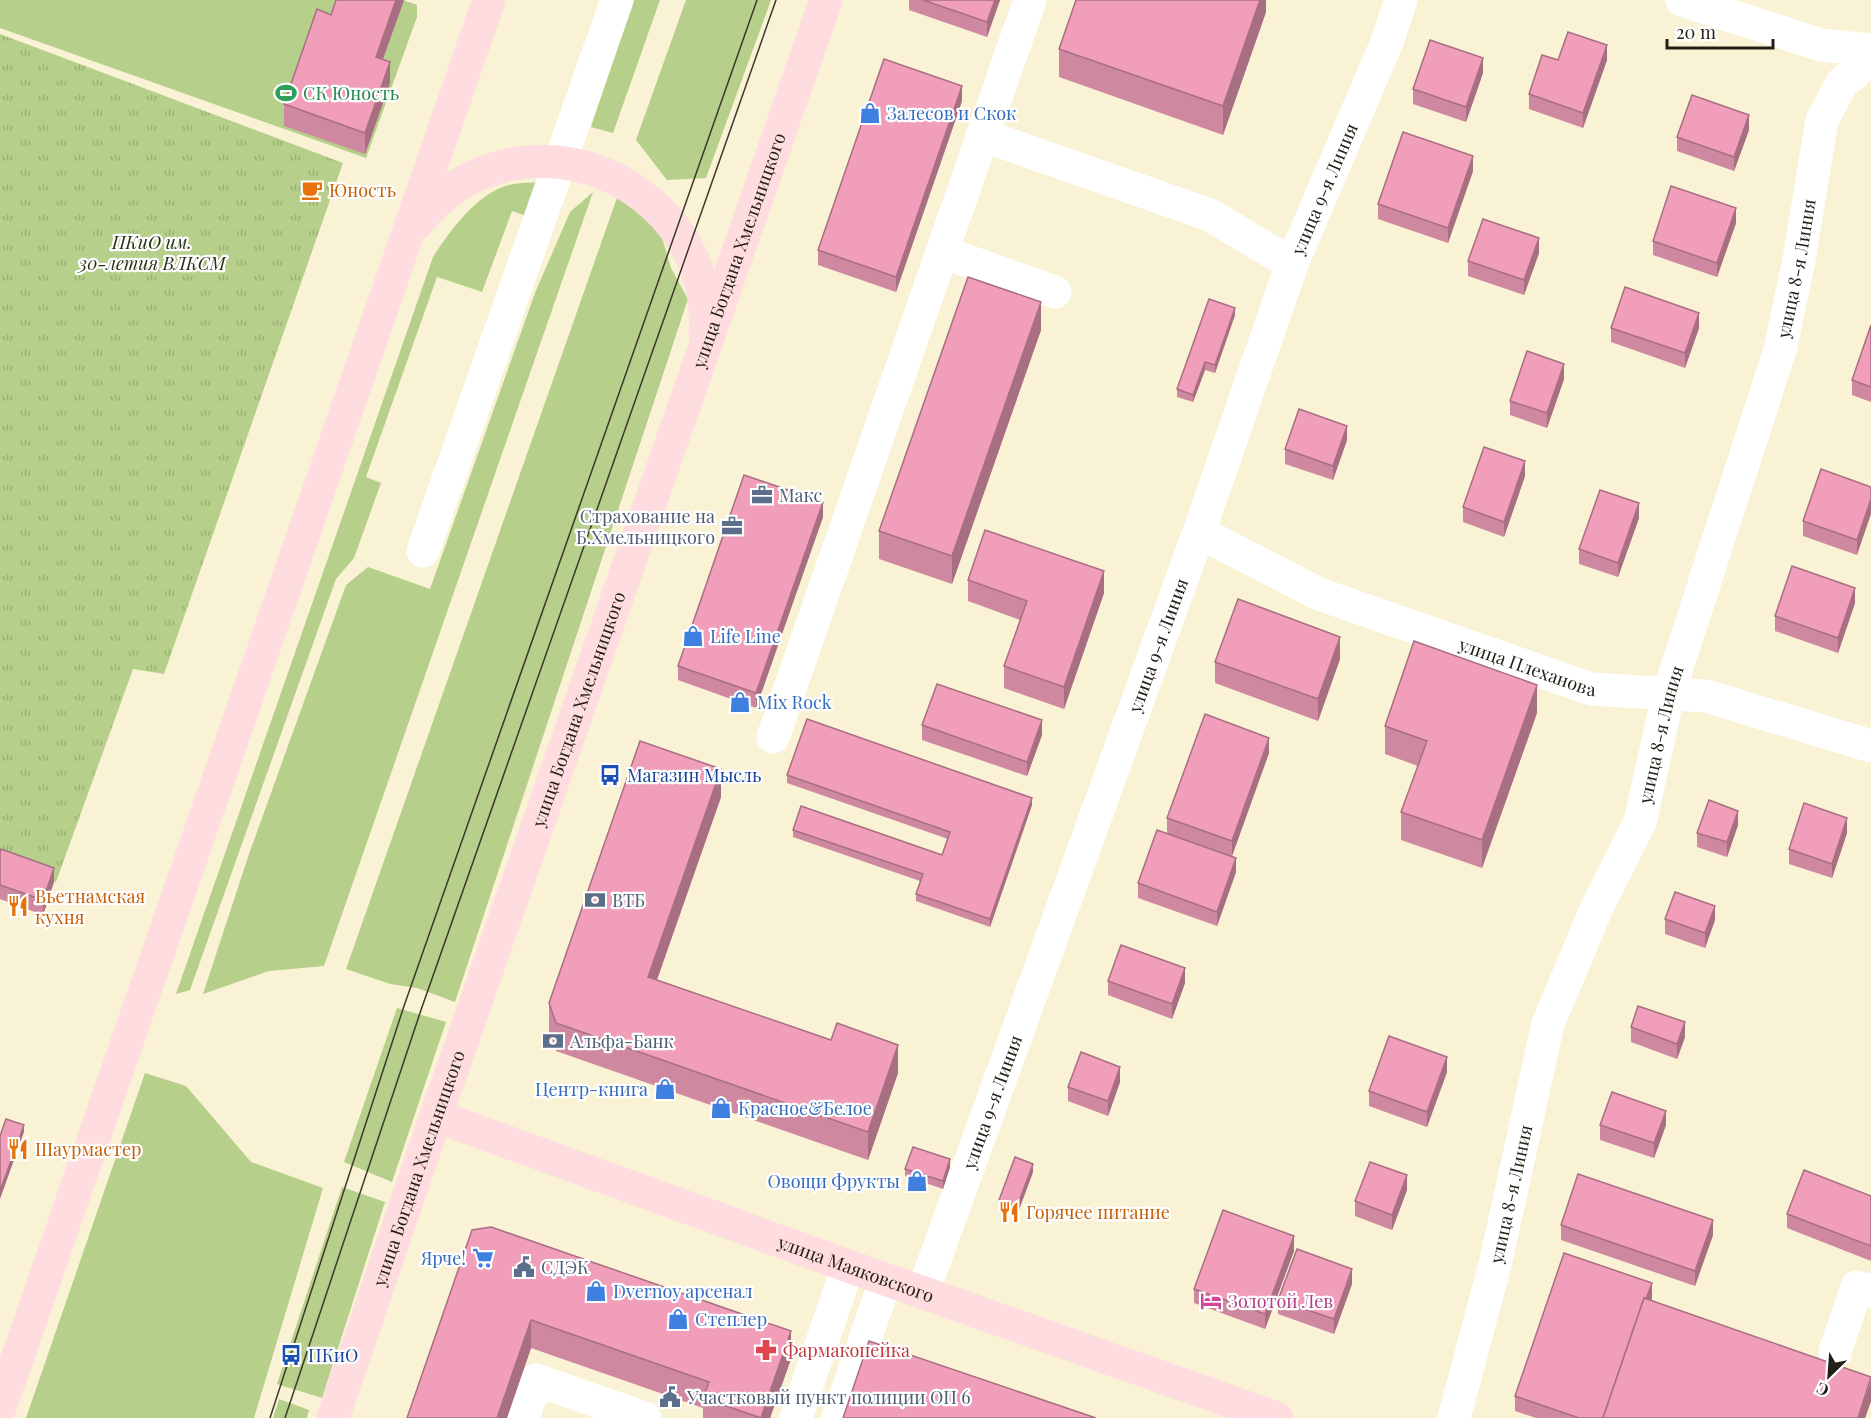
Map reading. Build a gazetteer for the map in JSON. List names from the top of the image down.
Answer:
{
  "streets": {
    "main road": ["улица Богдана Хмельницкого", "улица Маяковского"],
    "street": ["улица 9-я Линия", "улица 8-я Линия", "улица Плеханова"]
  },
  "crossings": [
    ["улица 9-я Линия", "улица Плеханова"],
    ["улица 9-я Линия", "улица Маяковского"],
    ["улица Богдана Хмельницкого", "улица Маяковского"],
    ["улица 8-я Линия", "улица Плеханова"]
  ],
  "parks": ["ПКиО им. 30-летия ВЛКСМ"],
  "places": {
    "sports": ["СК Юность"],
    "shop": [
      "Залесов и Скок",
      "Life Line",
      "Mix Rock",
      "Центр-книга",
      "Красное&Белое",
      "Овощи Фрукты",
      "Dvernoy арсенал",
      "Степлер"
    ],
    "cafe": ["Юность"],
    "office": ["Макс", "Страхование на Б.Хмельницкого"],
    "bus stop": ["Магазин Мысль", "ПКиО"],
    "bank": ["ВТБ", "Альфа-Банк"],
    "restaurant": ["Вьетнамская кухня", "Шаурмастер", "Горячее питание"],
    "supermarket": ["Ярче!"],
    "public building": ["СДЭК", "Участковый пункт полиции ОП 6"],
    "hotel": ["Золотой Лев"],
    "pharmacy": ["Фармакопейка"]
  },
  "scale_bar": "20 m",
  "north": "bottom left"
}
